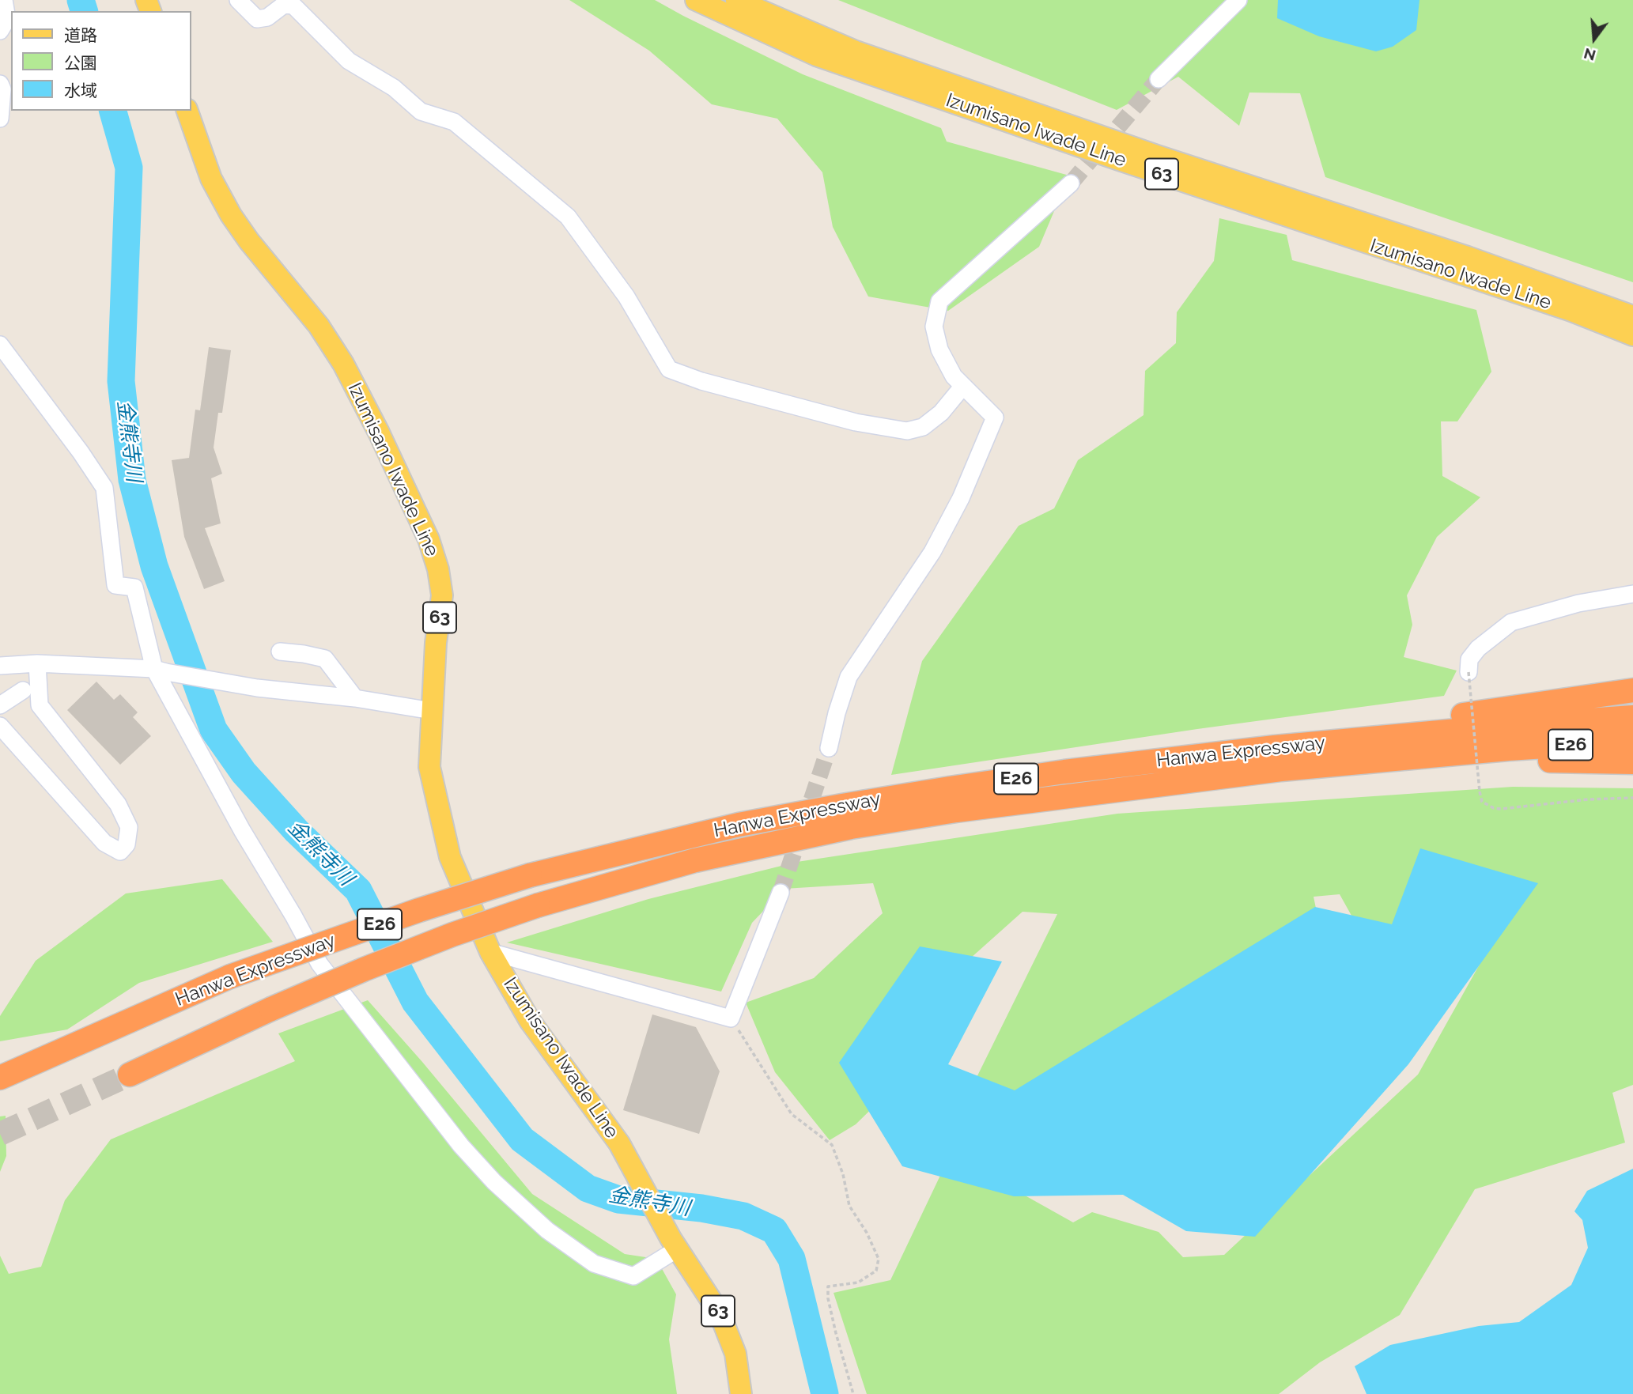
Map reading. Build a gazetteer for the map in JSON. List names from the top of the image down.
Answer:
{
  "streets": {
    "highway": ["E26", "Hanwa Expressway"],
    "main road": ["Izumisano Iwade Line", "63"]
  },
  "water": ["金熊寺川"],
  "legend": ["道路", "公園", "水域"],
  "north": "bottom"
}
